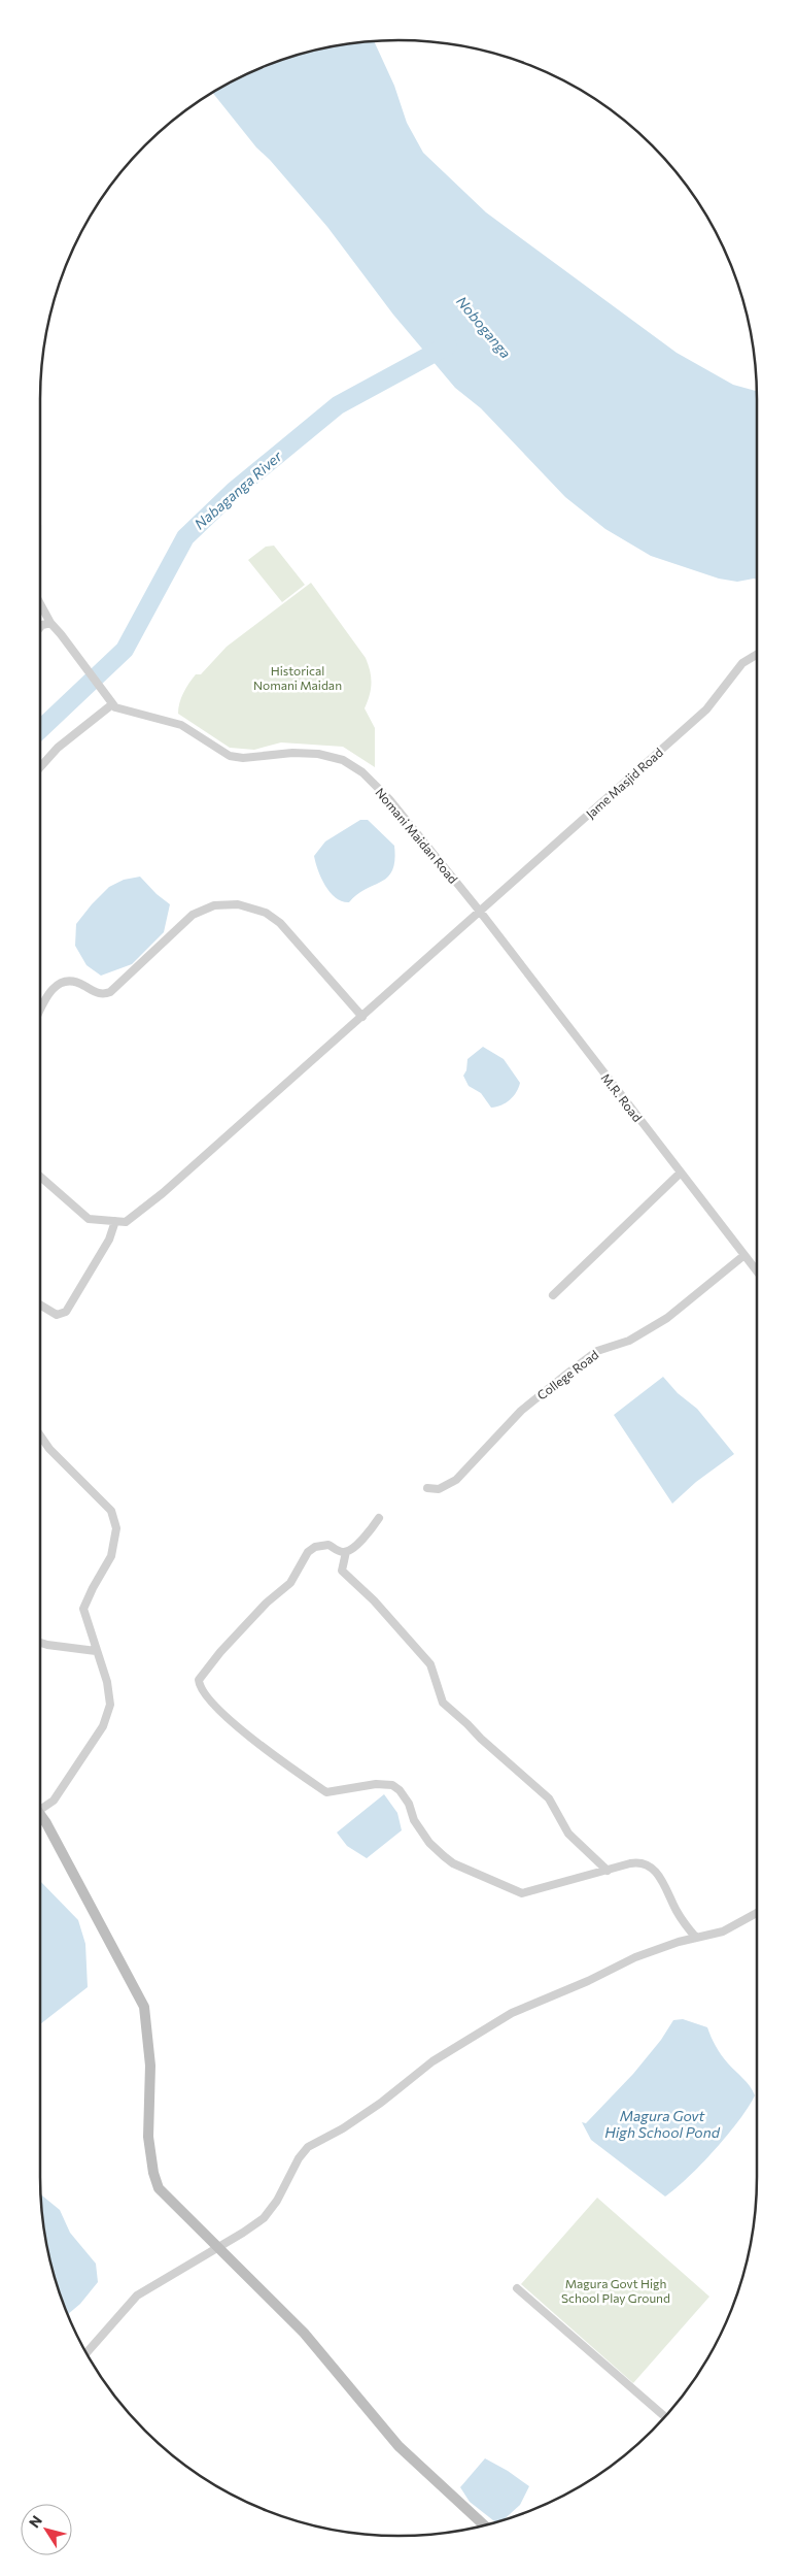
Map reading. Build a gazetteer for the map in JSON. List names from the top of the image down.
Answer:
{
  "streets": {
    "street": [
      "Jame Masjid Road",
      "Nomani Maidan Road",
      "M.R. Road",
      "College Road"
    ]
  },
  "crossings": [
    ["Jame Masjid Road", "Nomani Maidan Road"],
    ["Jame Masjid Road", "M.R. Road"],
    ["Nomani Maidan Road", "M.R. Road"],
    ["M.R. Road", "College Road"]
  ],
  "water": ["Noboganga", "Nabaganga River", "Magura Govt High School Pond"],
  "parks": ["Historical Nomani Maidan", "Magura Govt High School Play Ground"],
  "north": "top left"
}
